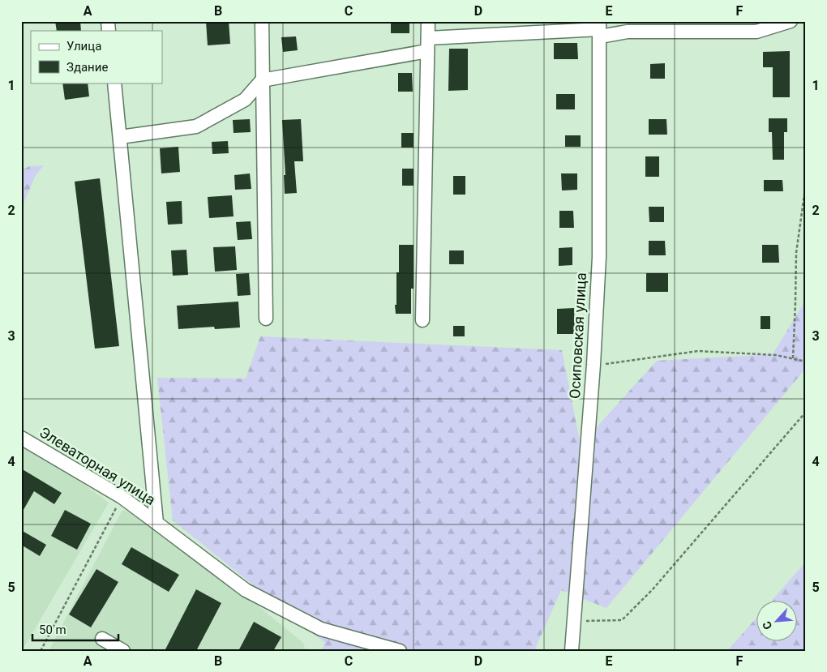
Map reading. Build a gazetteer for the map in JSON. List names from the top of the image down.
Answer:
{
  "streets": {
    "street": ["Осиповская улица", "Элеваторная улица"]
  },
  "legend": ["Улица", "Здание"],
  "scale_bar": "50 m",
  "north": "bottom left",
  "grid": {
    "columns": [
      "A",
      "B",
      "C",
      "D",
      "E",
      "F"
    ],
    "rows": [
      "1",
      "2",
      "3",
      "4",
      "5"
    ]
  }
}
